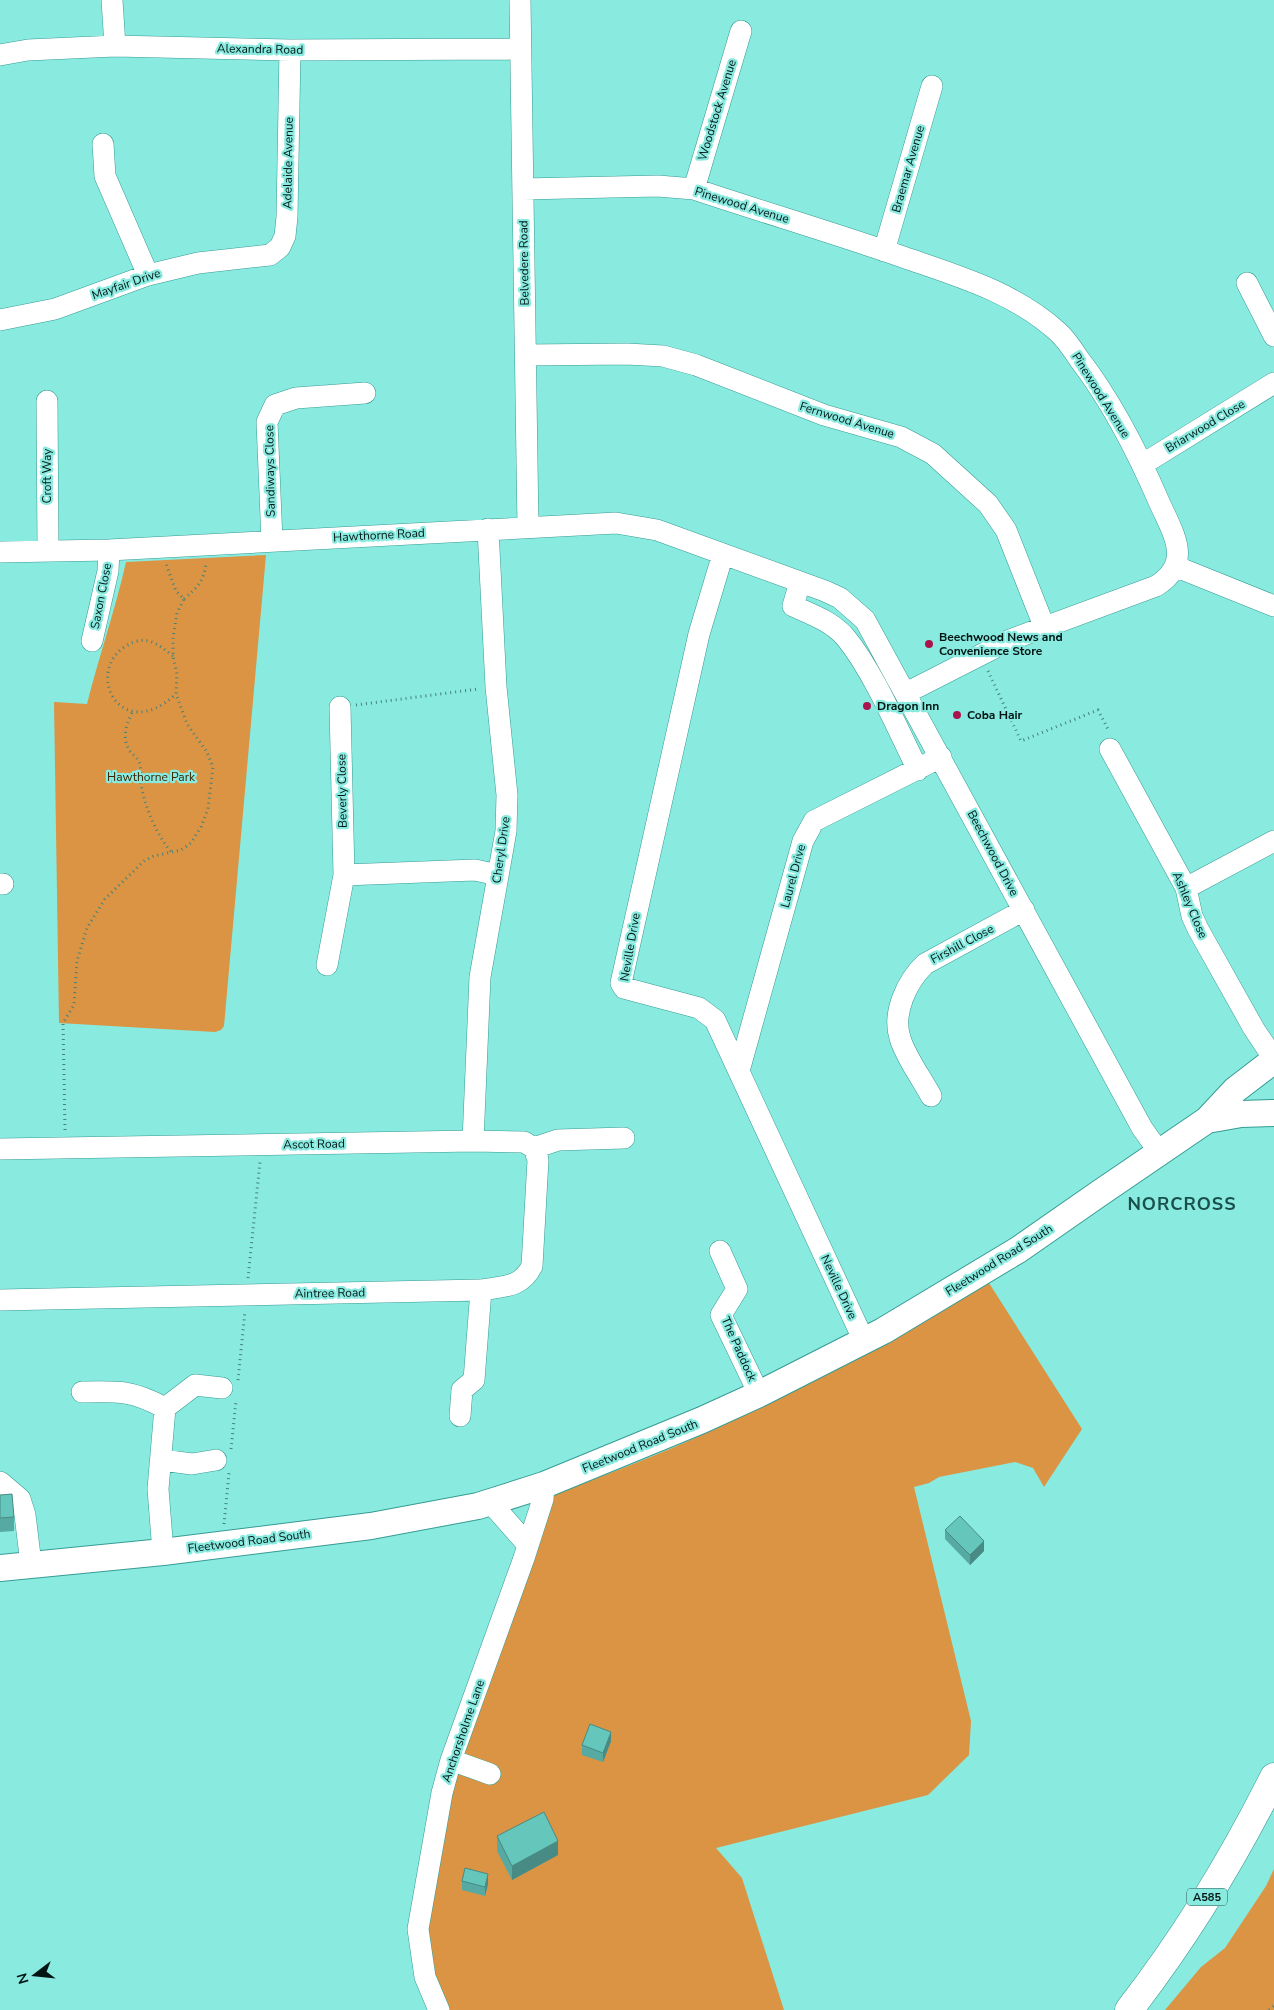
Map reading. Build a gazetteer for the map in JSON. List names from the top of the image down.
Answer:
{
  "streets": {
    "highway": ["A585"],
    "main road": ["Fleetwood Road South"],
    "street": [
      "Alexandra Road",
      "Woodstock Avenue",
      "Adelaide Avenue",
      "Braemar Avenue",
      "Pinewood Avenue",
      "Belvedere Road",
      "Mayfair Drive",
      "Fernwood Avenue",
      "Briarwood Close",
      "Sandiways Close",
      "Croft Way",
      "Hawthorne Road",
      "Saxon Close",
      "Beverly Close",
      "Cheryl Drive",
      "Beechwood Drive",
      "Laurel Drive",
      "Ashley Close",
      "Firshill Close",
      "Neville Drive",
      "Ascot Road",
      "Aintree Road",
      "The Paddock",
      "Anchorsholme Lane"
    ]
  },
  "crossings": [
    ["Alexandra Road", "Adelaide Avenue"],
    ["Alexandra Road", "Belvedere Road"],
    ["Woodstock Avenue", "Pinewood Avenue"],
    ["Adelaide Avenue", "Mayfair Drive"],
    ["Braemar Avenue", "Pinewood Avenue"],
    ["Pinewood Avenue", "Belvedere Road"],
    ["Pinewood Avenue", "Briarwood Close"],
    ["Belvedere Road", "Fernwood Avenue"],
    ["Belvedere Road", "Hawthorne Road"],
    ["Sandiways Close", "Hawthorne Road"],
    ["Croft Way", "Hawthorne Road"],
    ["Hawthorne Road", "Saxon Close"],
    ["Hawthorne Road", "Cheryl Drive"],
    ["Hawthorne Road", "Beechwood Drive"],
    ["Hawthorne Road", "Neville Drive"],
    ["Cheryl Drive", "Ascot Road"],
    ["Beechwood Drive", "Laurel Drive"],
    ["Beechwood Drive", "Firshill Close"],
    ["Beechwood Drive", "Fleetwood Road South"],
    ["Laurel Drive", "Neville Drive"],
    ["Ashley Close", "Fleetwood Road South"],
    ["Neville Drive", "Fleetwood Road South"],
    ["Ascot Road", "Aintree Road"],
    ["Fleetwood Road South", "The Paddock"],
    ["Fleetwood Road South", "Anchorsholme Lane"]
  ],
  "districts": ["NORCROSS"],
  "parks": ["Hawthorne Park"],
  "places": ["Beechwood News and Convenience Store", "Dragon Inn", "Coba Hair"],
  "north": "left"
}
